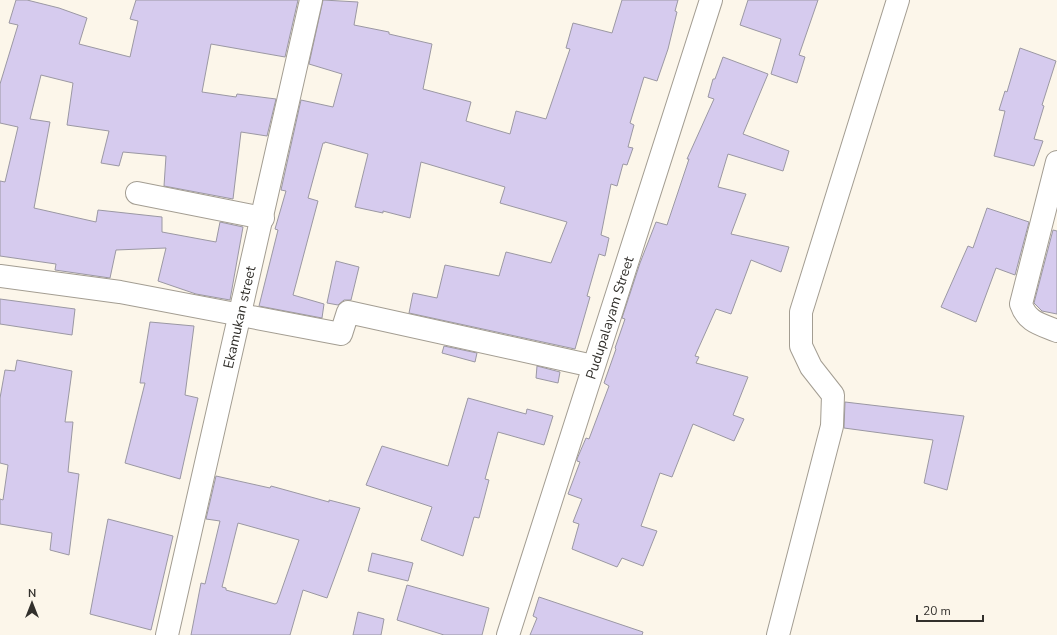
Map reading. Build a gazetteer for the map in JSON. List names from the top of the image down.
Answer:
{
  "streets": {
    "street": ["Pudupalayam Street", "Ekamukan street"]
  },
  "scale_bar": "20 m",
  "north": "top"
}
